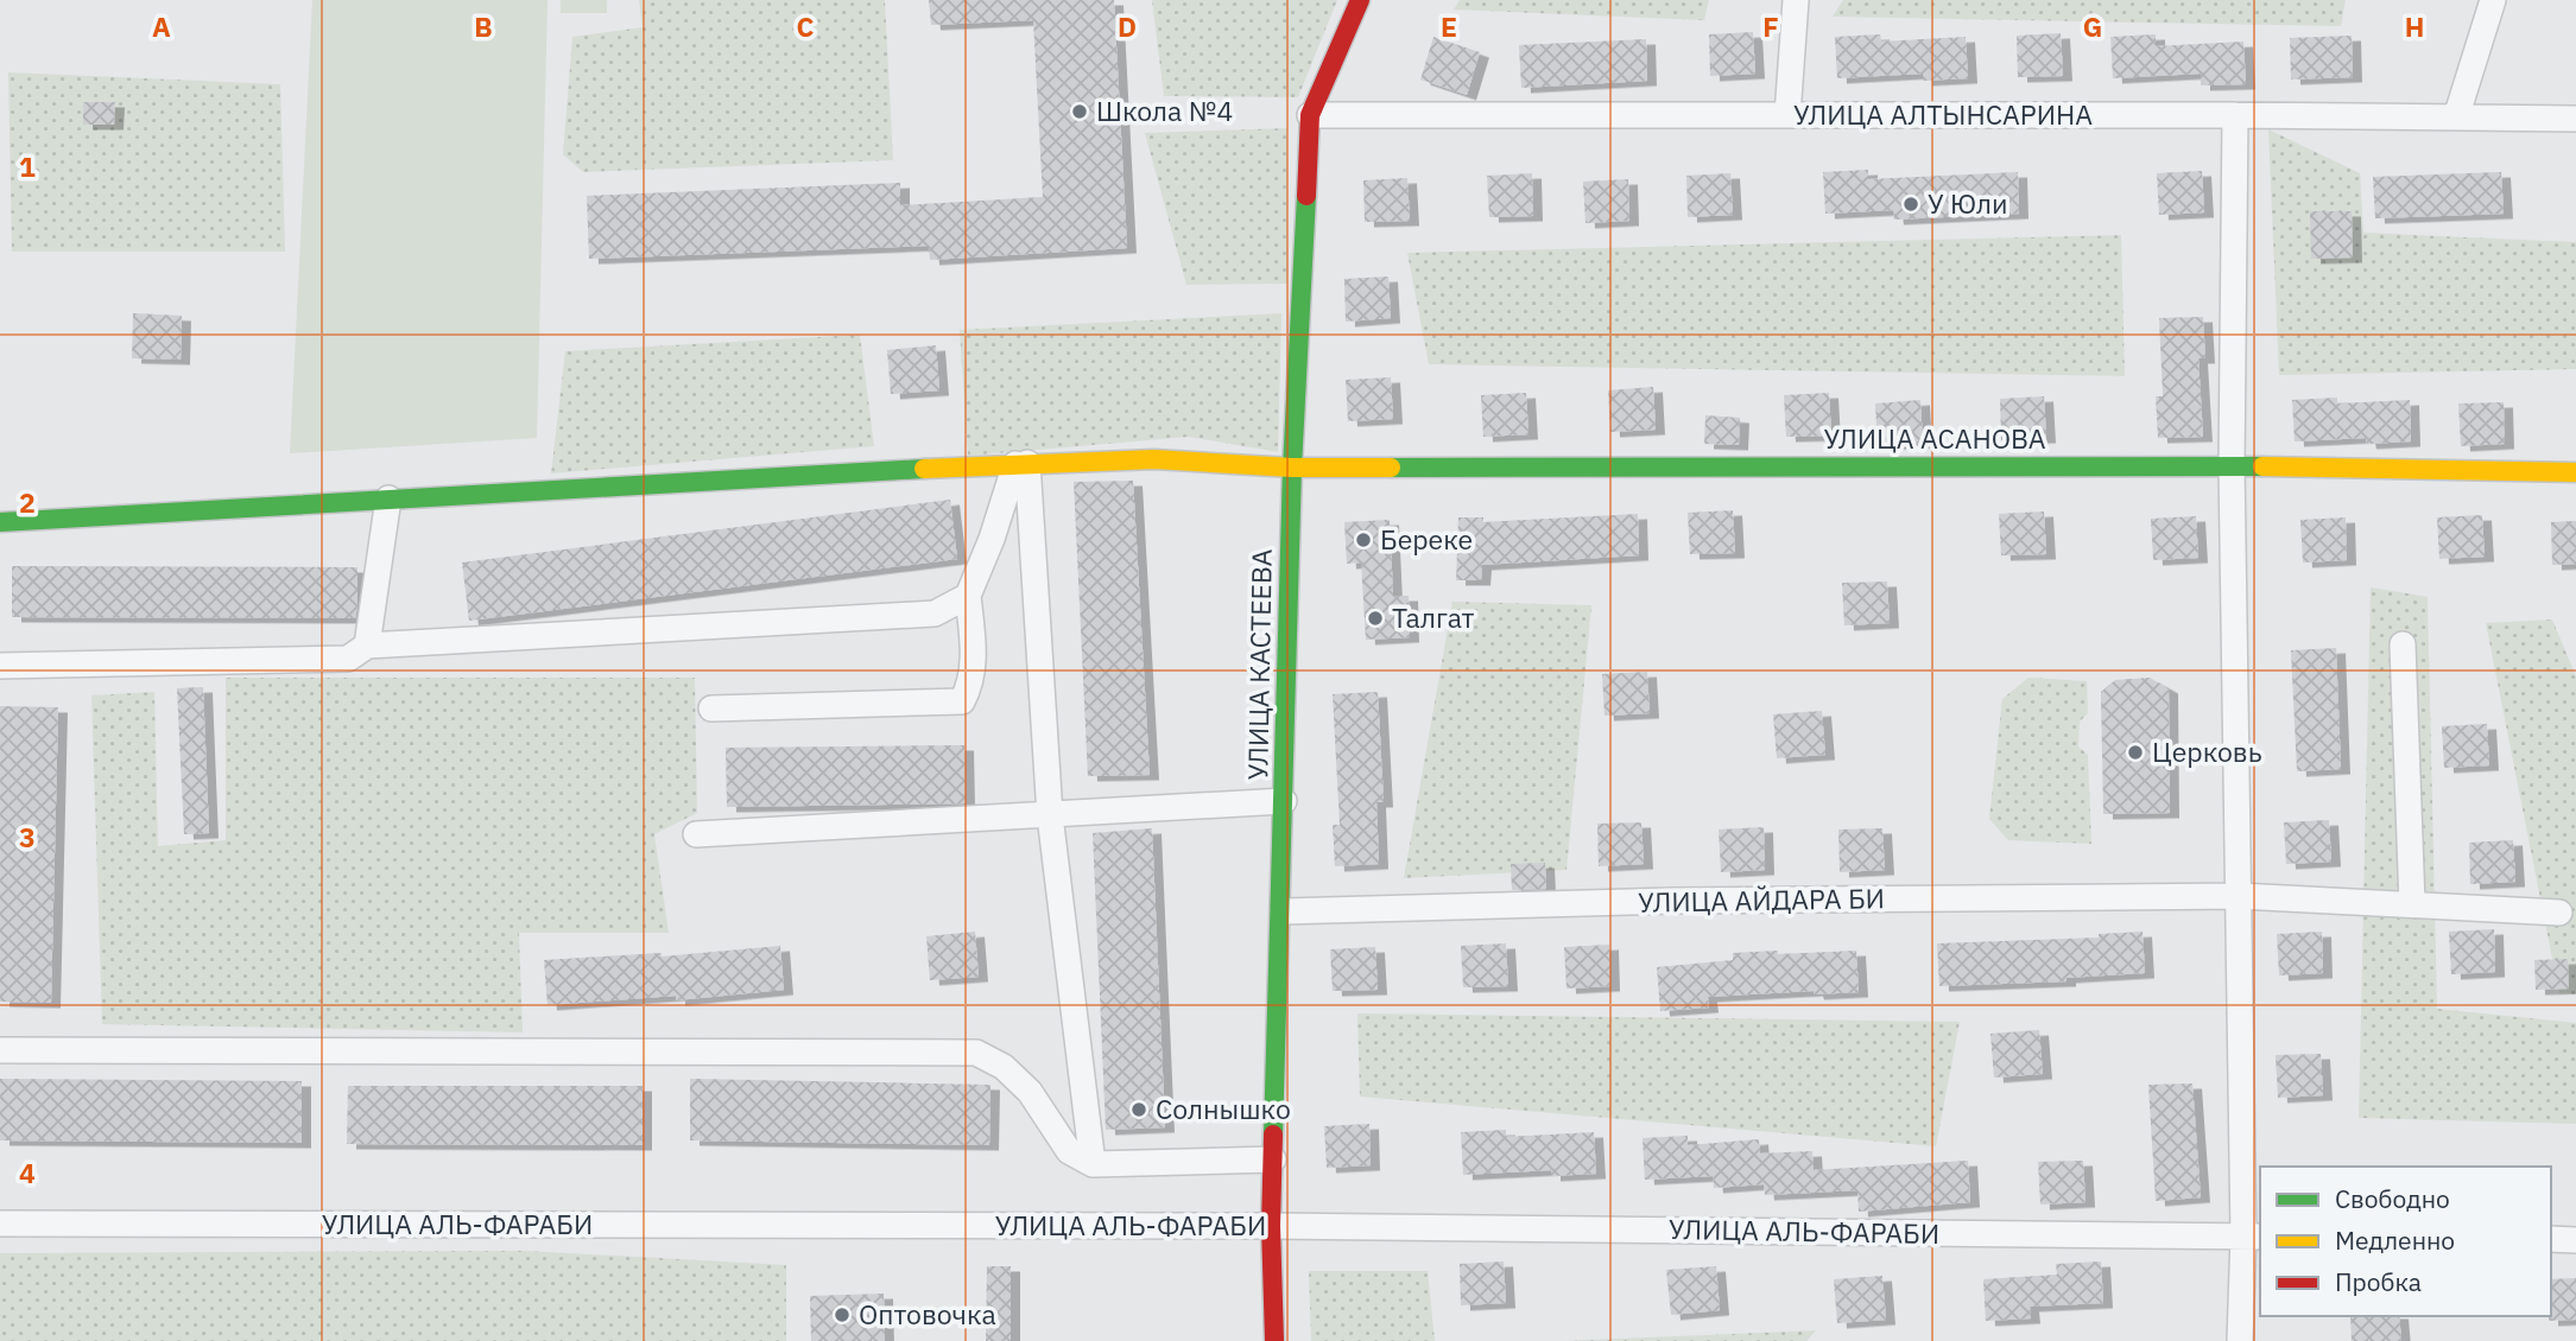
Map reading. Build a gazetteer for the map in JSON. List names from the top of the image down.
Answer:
{
  "streets": {
    "street": [
      "УЛИЦА АЛТЫНСАРИНА",
      "УЛИЦА АСАНОВА",
      "УЛИЦА КАСТЕЕВА",
      "УЛИЦА АЙДАРА БИ",
      "УЛИЦА АЛЬ-ФАРАБИ"
    ]
  },
  "crossings": [
    ["УЛИЦА АЛТЫНСАРИНА", "УЛИЦА КАСТЕЕВА"],
    ["УЛИЦА АСАНОВА", "УЛИЦА КАСТЕЕВА"],
    ["УЛИЦА КАСТЕЕВА", "УЛИЦА АЙДАРА БИ"],
    ["УЛИЦА КАСТЕЕВА", "УЛИЦА АЛЬ-ФАРАБИ"]
  ],
  "places": [
    "Школа №4",
    "У Юли",
    "Береке",
    "Талгат",
    "Церковь",
    "Солнышко",
    "Оптовочка"
  ],
  "legend": ["Свободно", "Медленно", "Пробка"],
  "grid": {
    "columns": [
      "A",
      "B",
      "C",
      "D",
      "E",
      "F",
      "G",
      "H"
    ],
    "rows": [
      "1",
      "2",
      "3",
      "4"
    ]
  }
}
